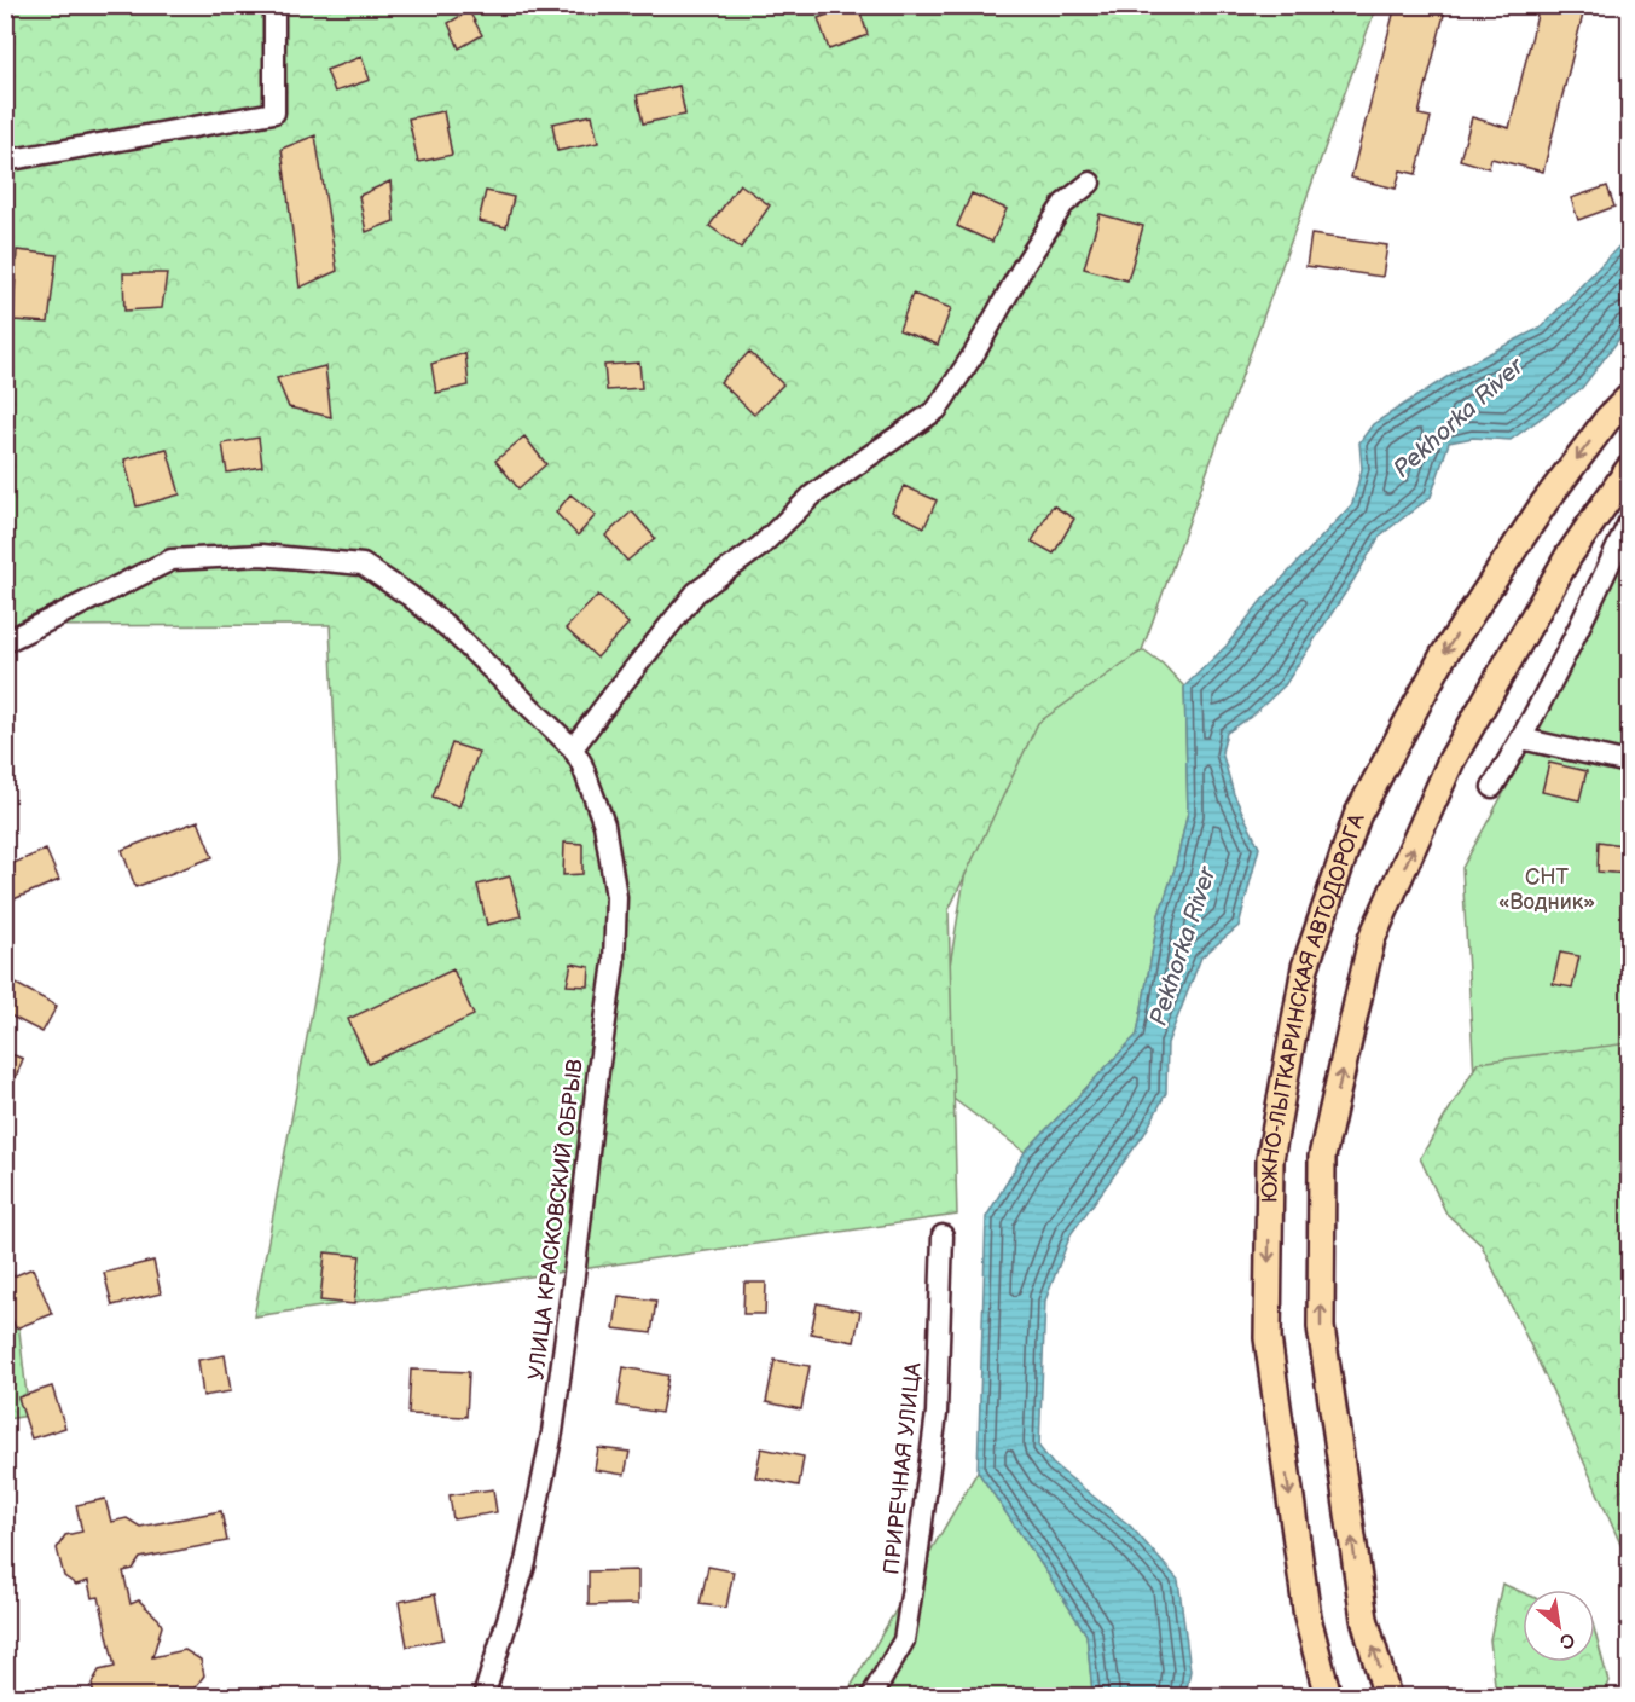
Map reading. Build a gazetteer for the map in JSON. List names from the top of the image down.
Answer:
{
  "streets": {
    "main road": ["ЮЖНО-ЛЫТКАРИНСКАЯ АВТОДОРОГА"],
    "street": ["УЛИЦА КРАСКОВСКИЙ ОБРЫВ", "ПРИРЕЧНАЯ УЛИЦА"]
  },
  "water": ["Pekhorka River"],
  "parks": ["СНТ «Водник»"],
  "north": "bottom right"
}
